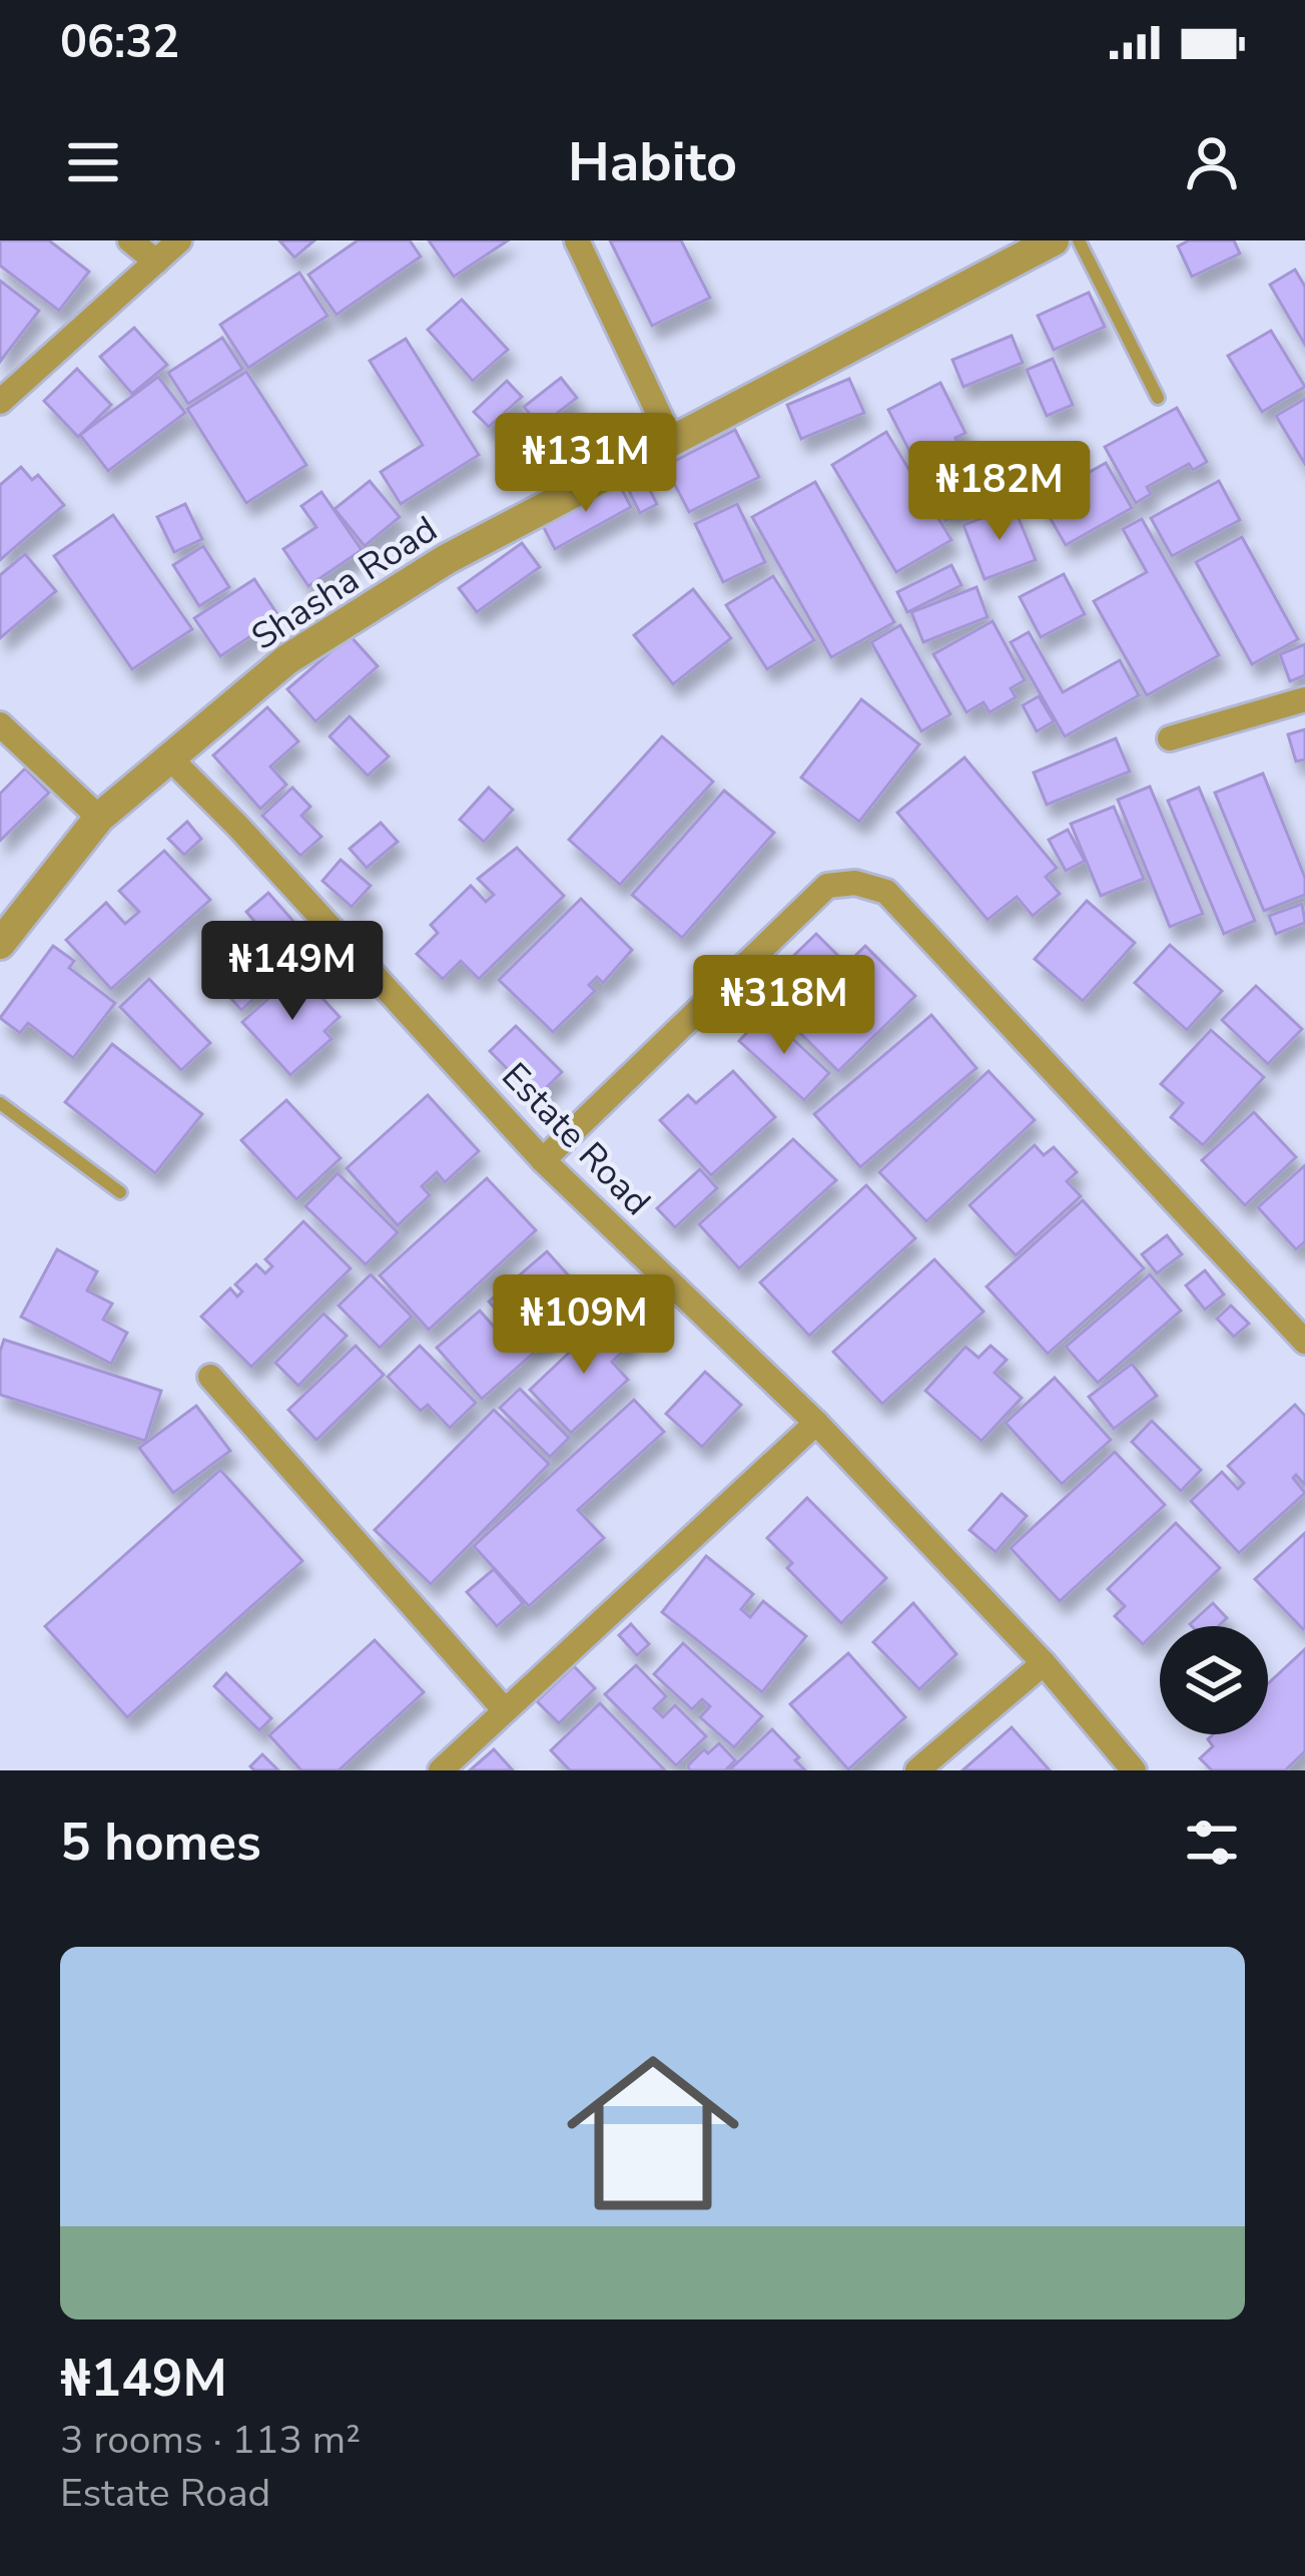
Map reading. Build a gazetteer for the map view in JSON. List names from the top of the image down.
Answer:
{
  "streets": {
    "street": ["Shasha Road", "Estate Road"]
  },
  "crossings": [
    ["Shasha Road", "Estate Road"]
  ],
  "page": {
    "status": "06:32",
    "header": "Habito",
    "price": [
      "₦131M",
      "₦182M",
      "₦149M",
      "₦318M",
      "₦109M"
    ],
    "heading": "5 homes",
    "list": [
      {
        "name": "₦149M",
        "note": "3 rooms · 113 m² · Estate Road"
      }
    ]
  }
}
